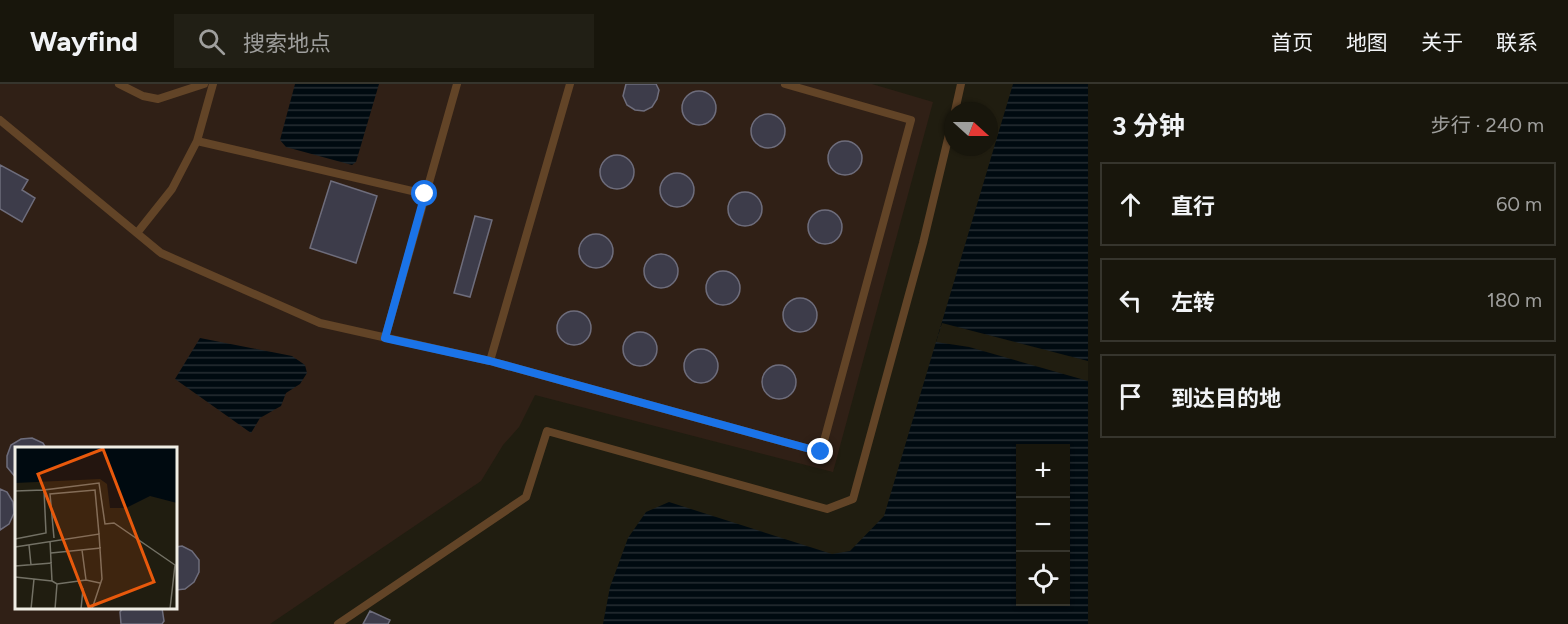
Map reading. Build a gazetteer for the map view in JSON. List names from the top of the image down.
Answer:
{
  "north": "right",
  "page": {
    "header": "Wayfind",
    "search": "搜索地点",
    "nav": [
      "首页",
      "地图",
      "关于",
      "联系"
    ],
    "heading": ["3 分钟", "步行 · 240 m"],
    "list": [
      ["直行", "60 m"],
      ["左转", "180 m"],
      "到达目的地"
    ],
    "map_buttons": ["+", "−"]
  }
}
